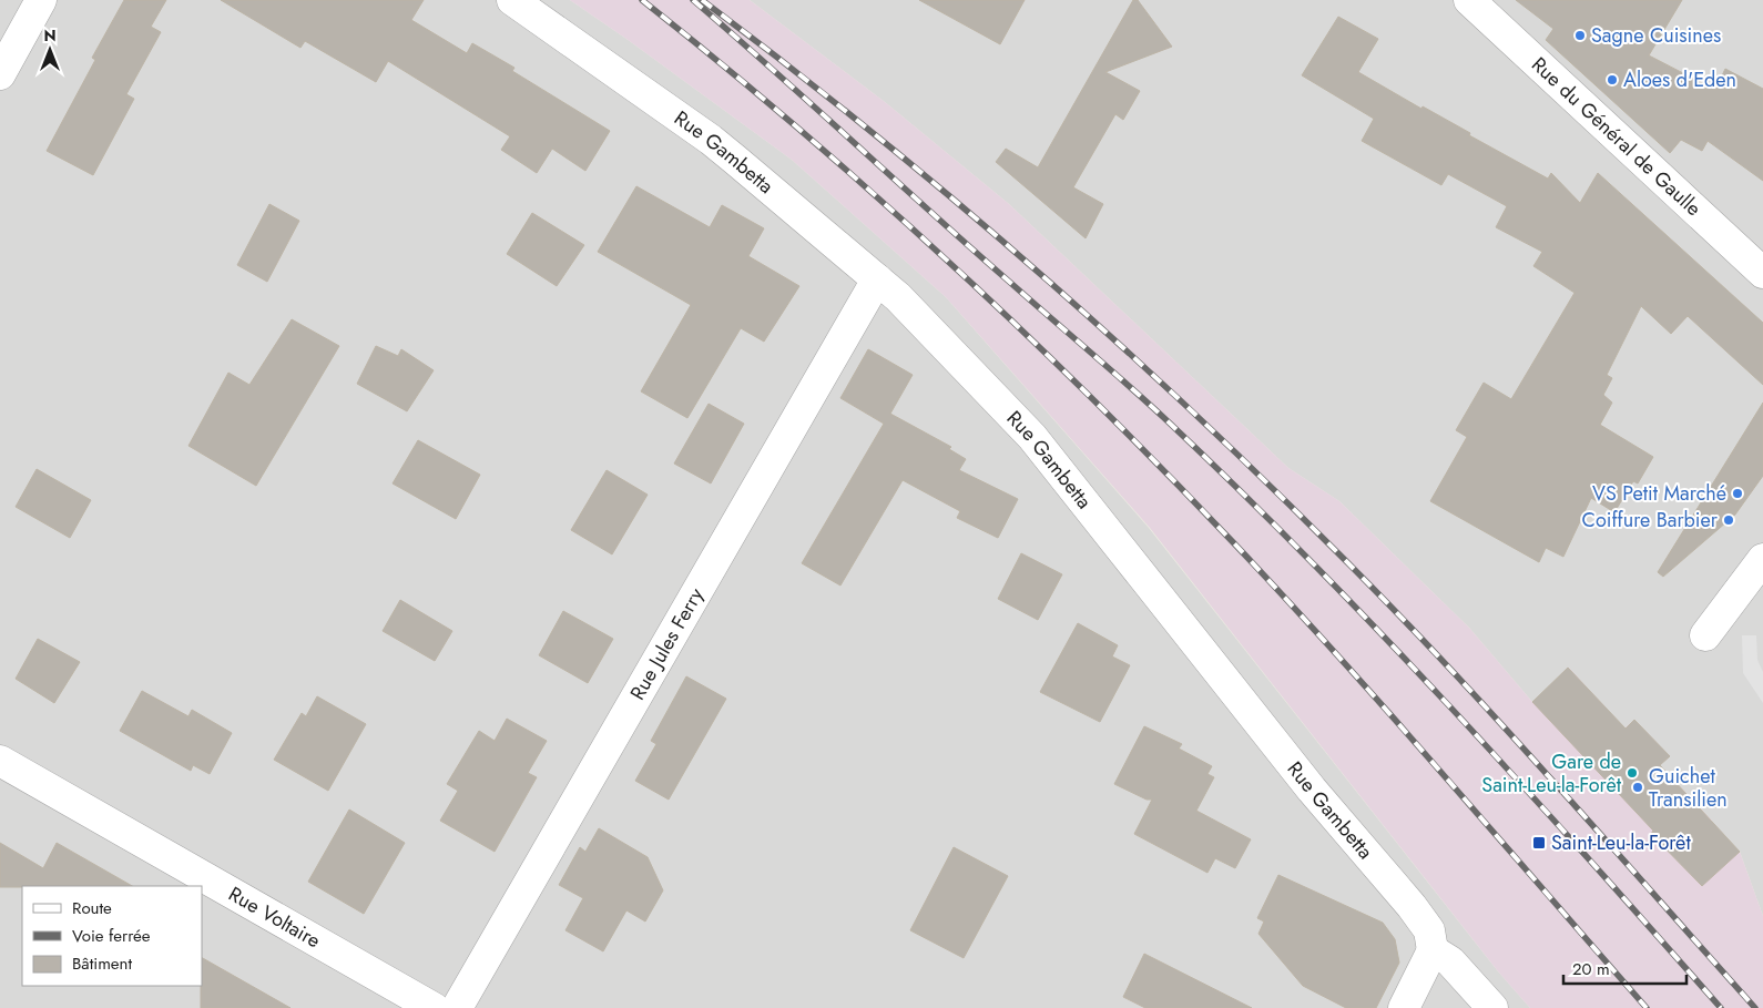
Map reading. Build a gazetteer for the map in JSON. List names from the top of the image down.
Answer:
{
  "streets": {
    "street": [
      "Rue du Général de Gaulle",
      "Rue Gambetta",
      "Rue Jules Ferry",
      "Rue Voltaire"
    ]
  },
  "crossings": [
    ["Rue Gambetta", "Rue Jules Ferry"]
  ],
  "places": {
    "other": [
      "Sagne Cuisines",
      "Aloes d'Eden",
      "VS Petit Marché",
      "Coiffure Barbier",
      "Gare de Saint-Leu-la-Forêt",
      "Guichet Transilien"
    ],
    "transit": ["Saint-Leu-la-Forêt"]
  },
  "legend": ["Route", "Voie ferrée", "Bâtiment"],
  "scale_bar": "20 m",
  "north": "top"
}
